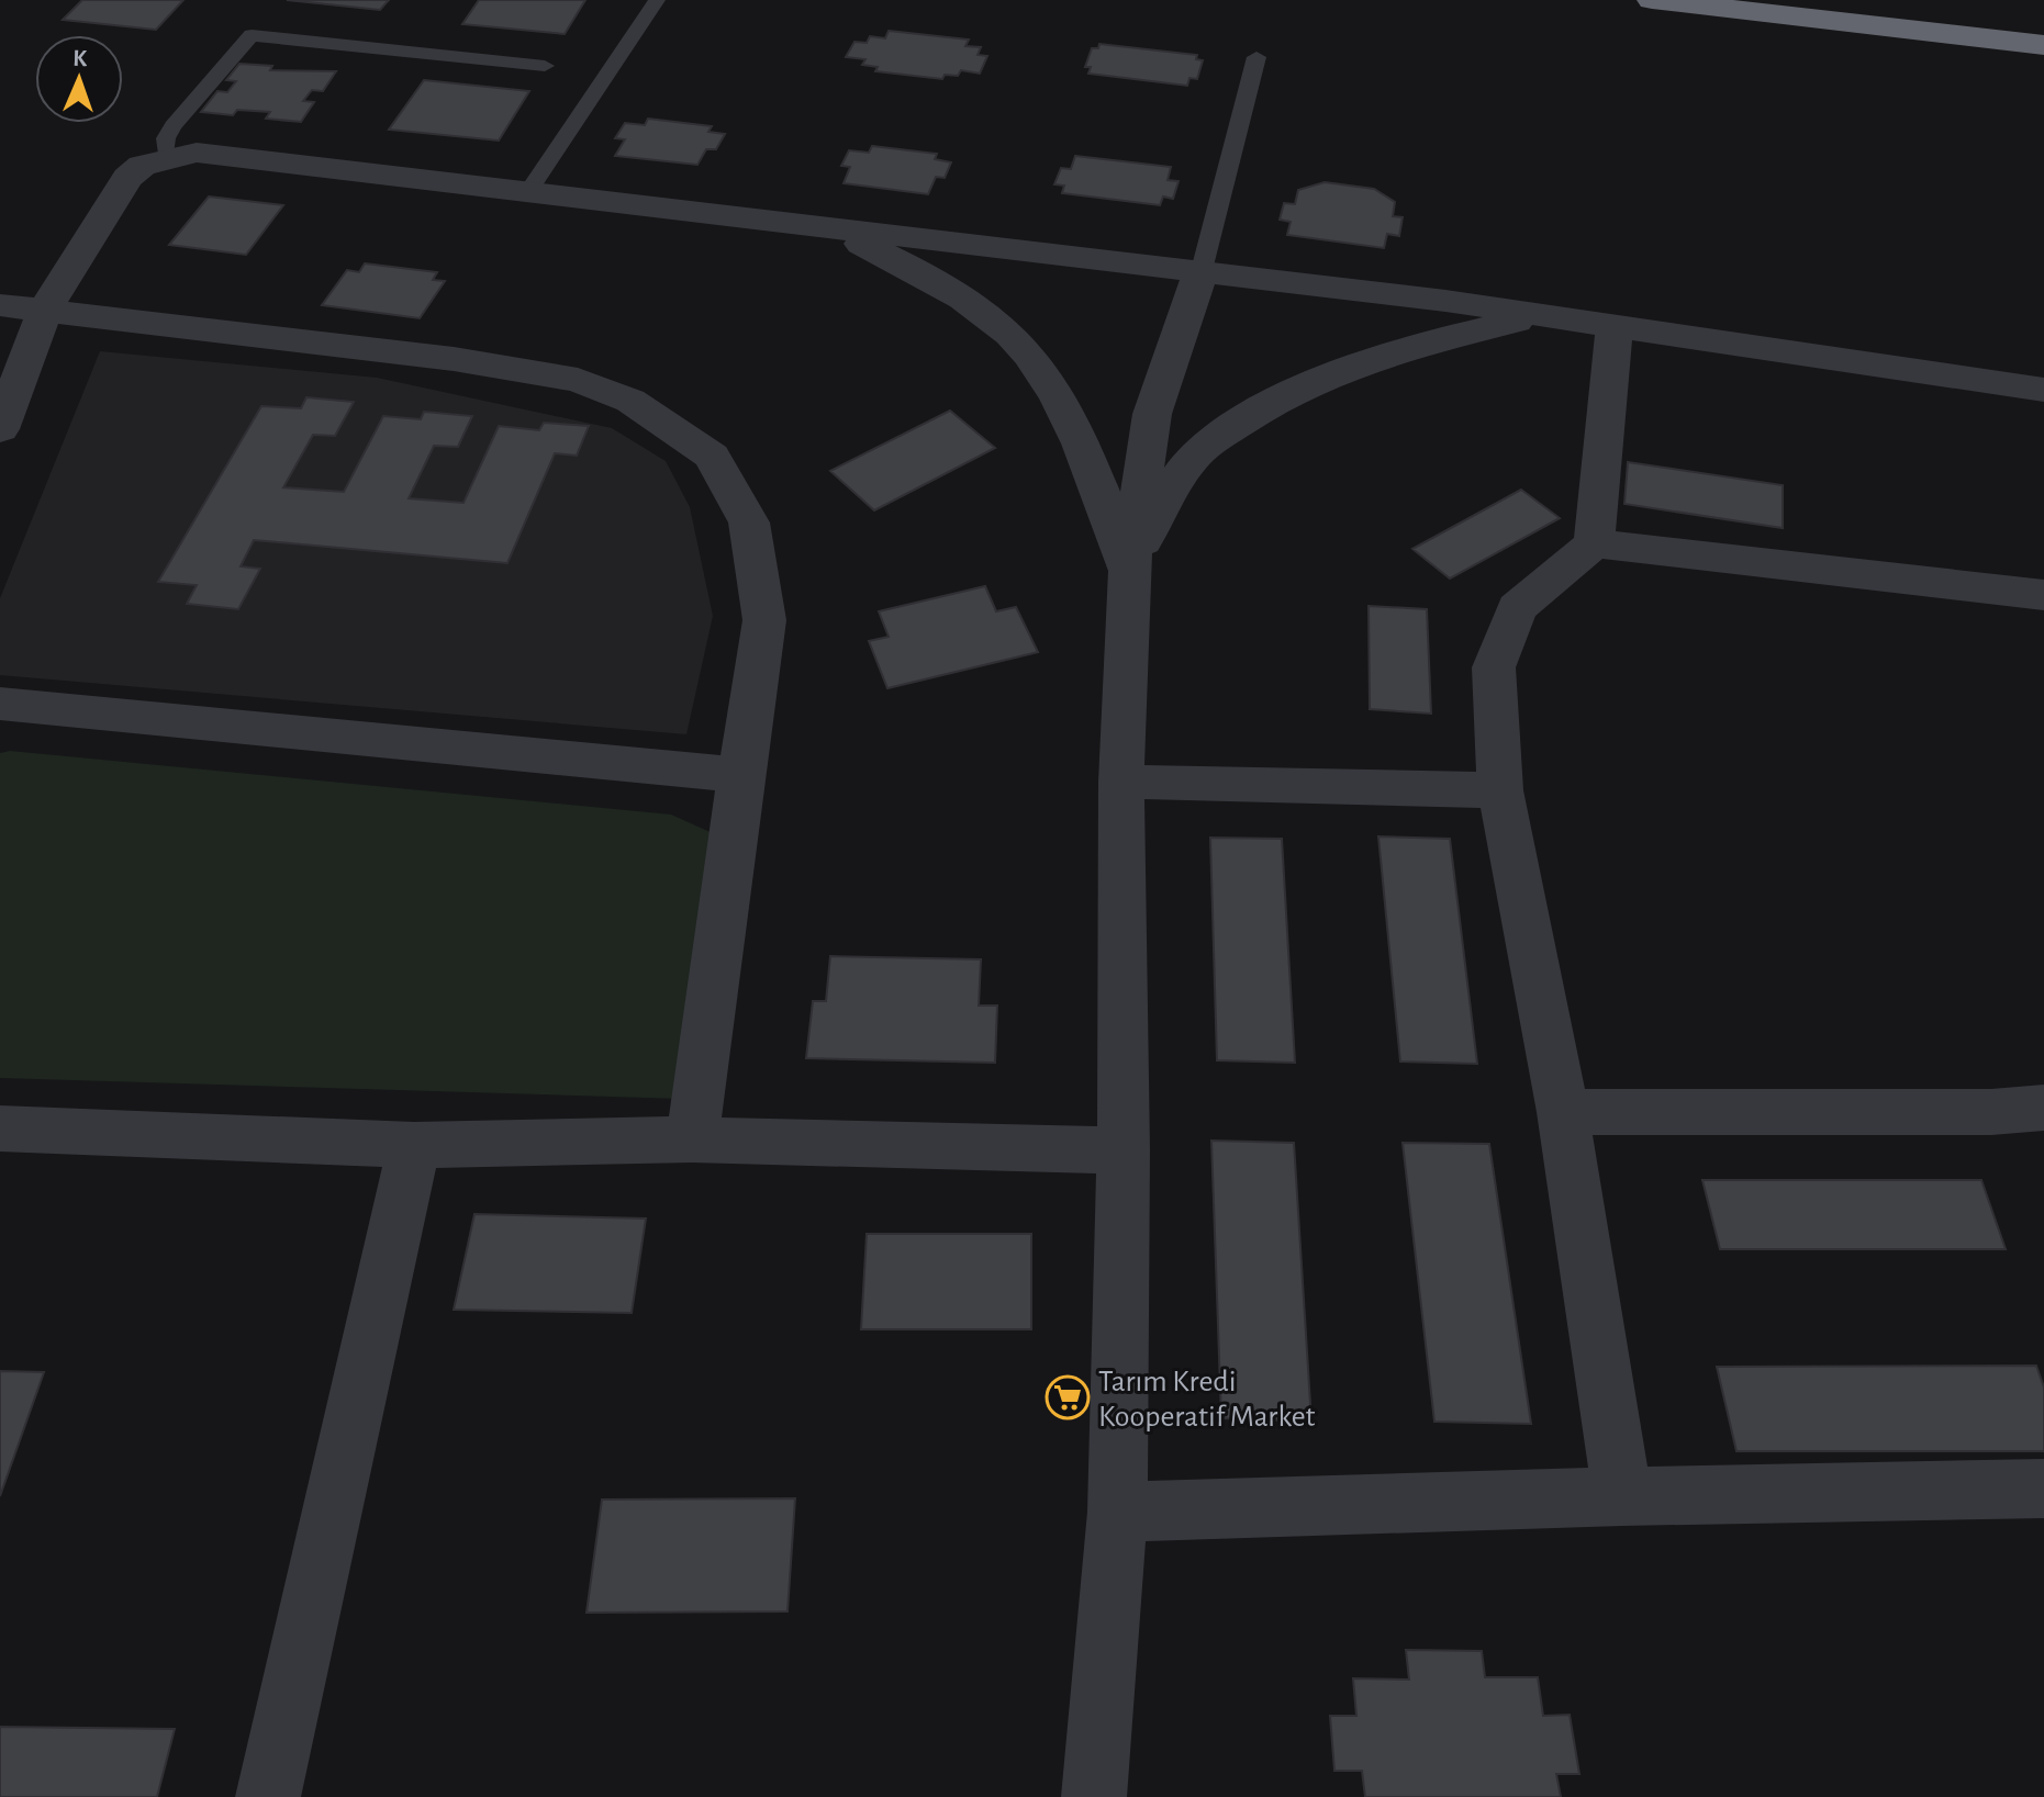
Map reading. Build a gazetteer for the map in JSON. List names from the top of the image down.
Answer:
{
  "places": {
    "supermarket": ["Tarım Kredi Kooperatif Market"]
  },
  "north": "top"
}
